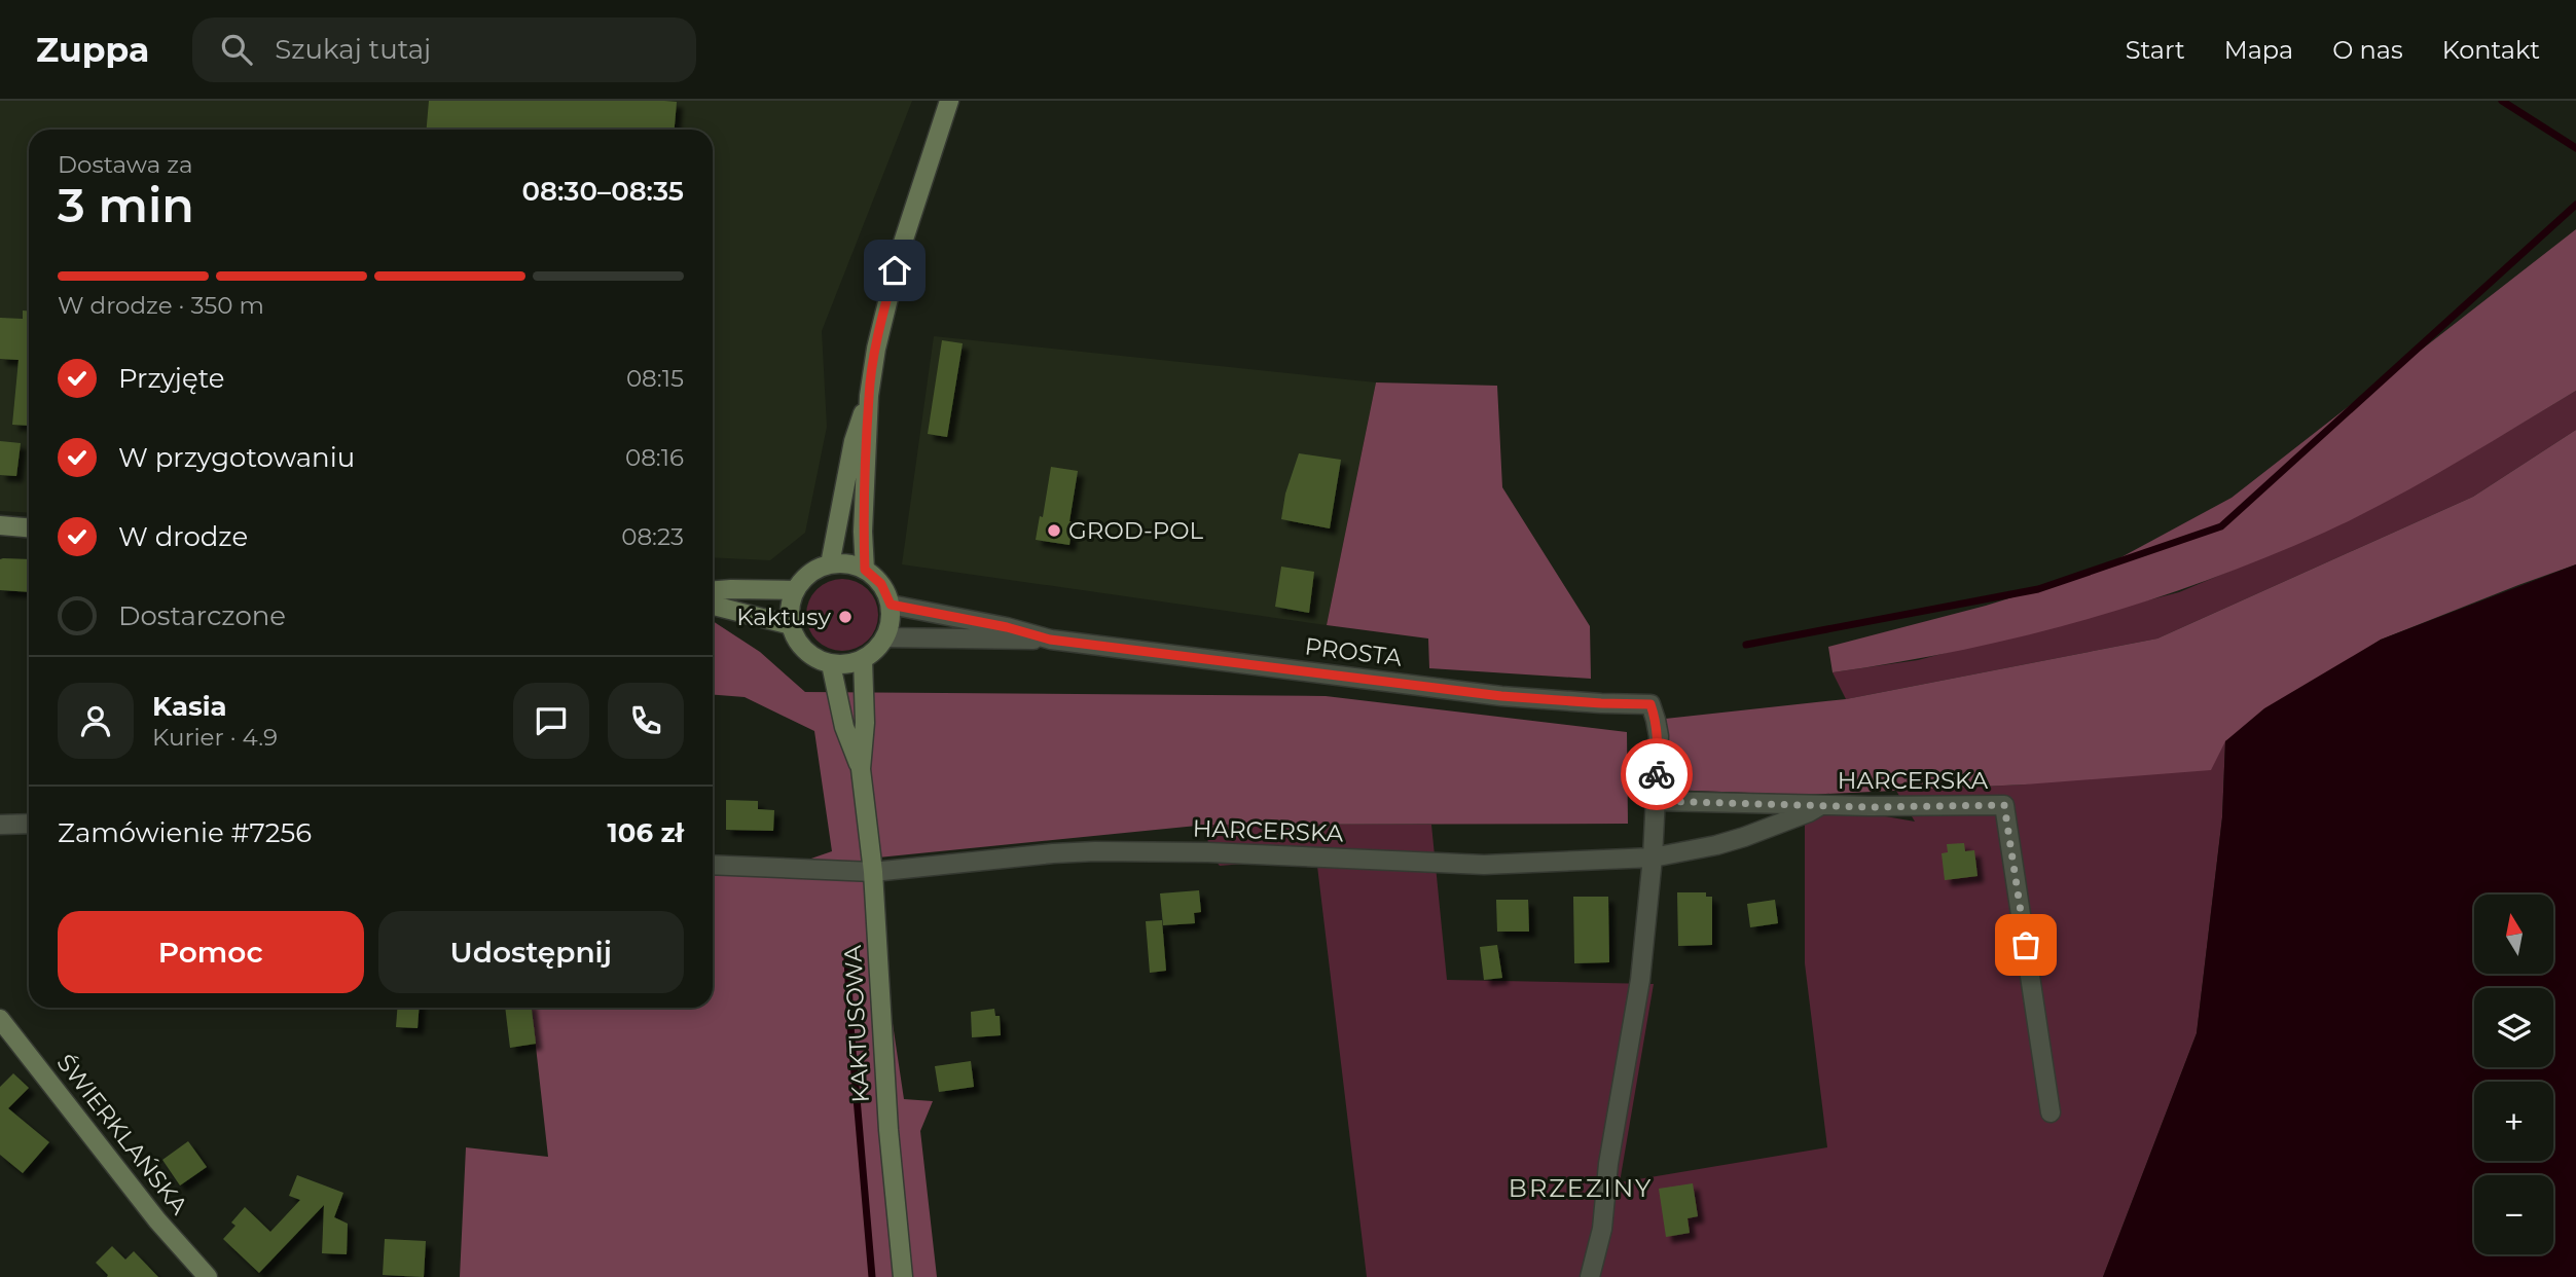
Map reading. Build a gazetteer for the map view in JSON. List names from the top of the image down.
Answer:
{
  "streets": {
    "main road": ["KAKTUSOWA", "ŚWIERKLAŃSKA"],
    "street": ["PROSTA", "HARCERSKA"]
  },
  "crossings": [
    ["PROSTA", "HARCERSKA"],
    ["PROSTA", "KAKTUSOWA"],
    ["HARCERSKA", "KAKTUSOWA"]
  ],
  "districts": ["BRZEZINY"],
  "places": ["GROD-POL", "Kaktusy"],
  "north": "top",
  "page": {
    "header": "Zuppa",
    "search": "Szukaj tutaj",
    "nav": [
      "Start",
      "Mapa",
      "O nas",
      "Kontakt"
    ],
    "heading": ["3 min", "Dostawa za", "08:30–08:35"],
    "panel": [
      "Kasia",
      "Kurier · 4.9",
      "Zamówienie #7256",
      "106 zł"
    ],
    "bar": "W drodze · 350 m",
    "list": [
      ["Przyjęte", "08:15"],
      ["W przygotowaniu", "08:16"],
      ["W drodze", "08:23"],
      "Dostarczone"
    ],
    "map_buttons": ["+", "−"],
    "buttons": ["Pomoc", "Udostępnij"]
  }
}
